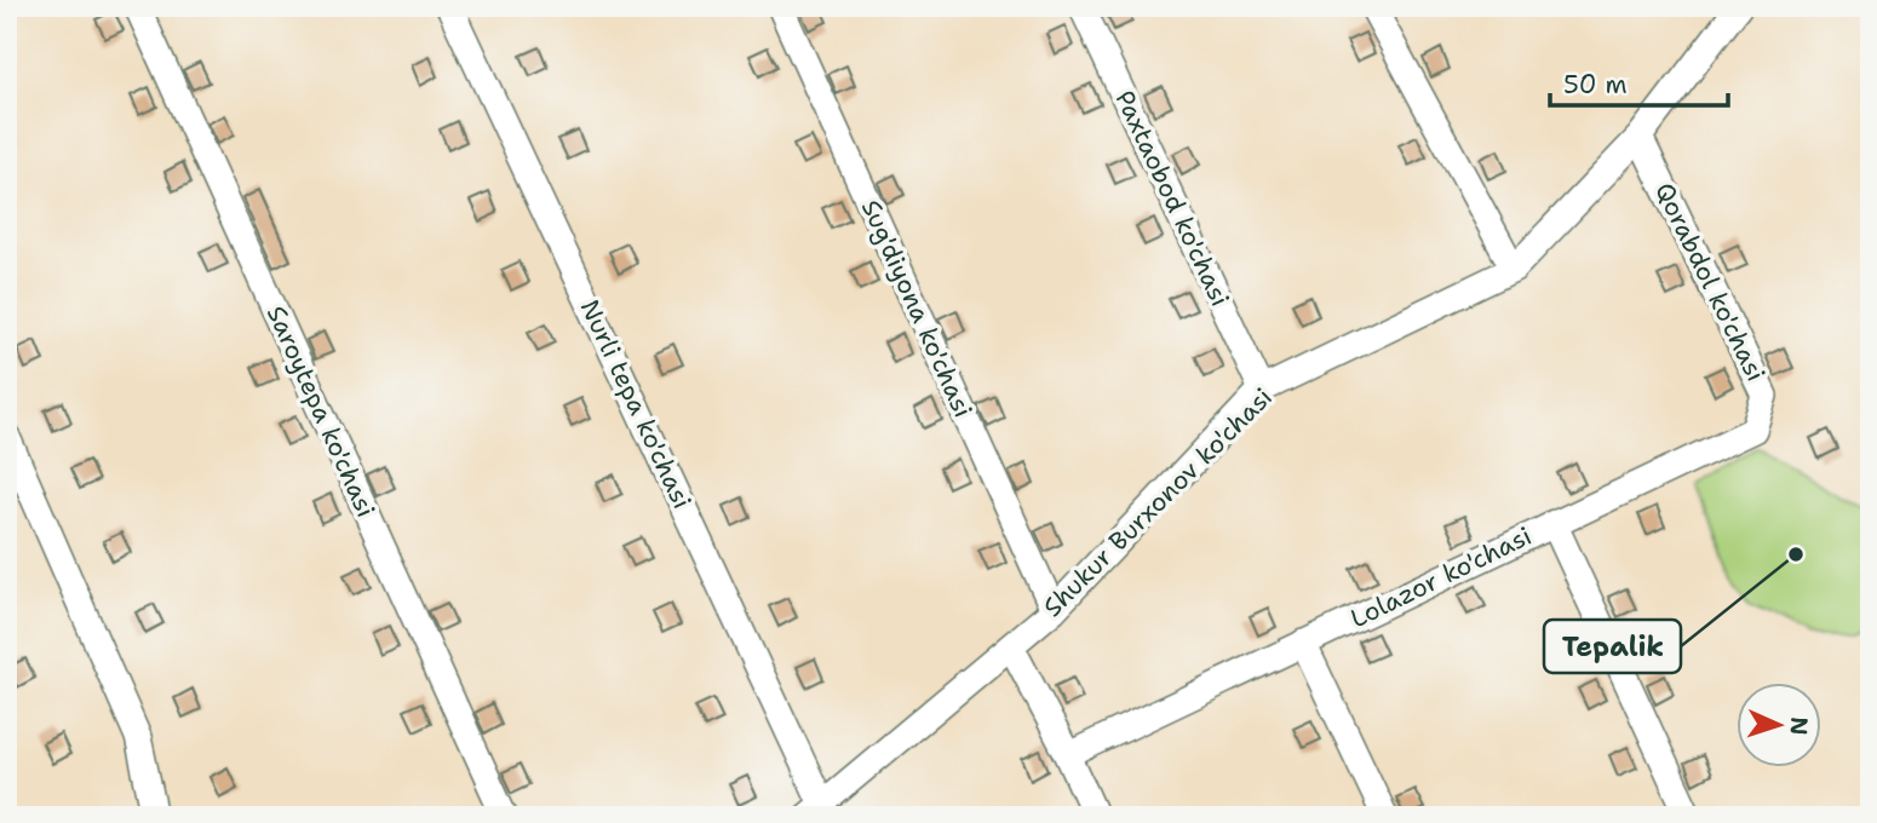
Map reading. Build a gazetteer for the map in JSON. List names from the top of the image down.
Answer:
{
  "streets": {
    "street": [
      "Paxtaobod ko'chasi",
      "Qorabdol ko'chasi",
      "Sug'diyona ko'chasi",
      "Nurli tepa ko'chasi",
      "Saroytepa ko'chasi",
      "Shukur Burxonov ko'chasi",
      "Lolazor ko'chasi"
    ]
  },
  "crossings": [
    ["Paxtaobod ko'chasi", "Shukur Burxonov ko'chasi"],
    ["Qorabdol ko'chasi", "Shukur Burxonov ko'chasi"],
    ["Qorabdol ko'chasi", "Lolazor ko'chasi"],
    ["Sug'diyona ko'chasi", "Shukur Burxonov ko'chasi"],
    ["Nurli tepa ko'chasi", "Shukur Burxonov ko'chasi"]
  ],
  "places": ["Tepalik"],
  "scale_bar": "50 m",
  "north": "right"
}
